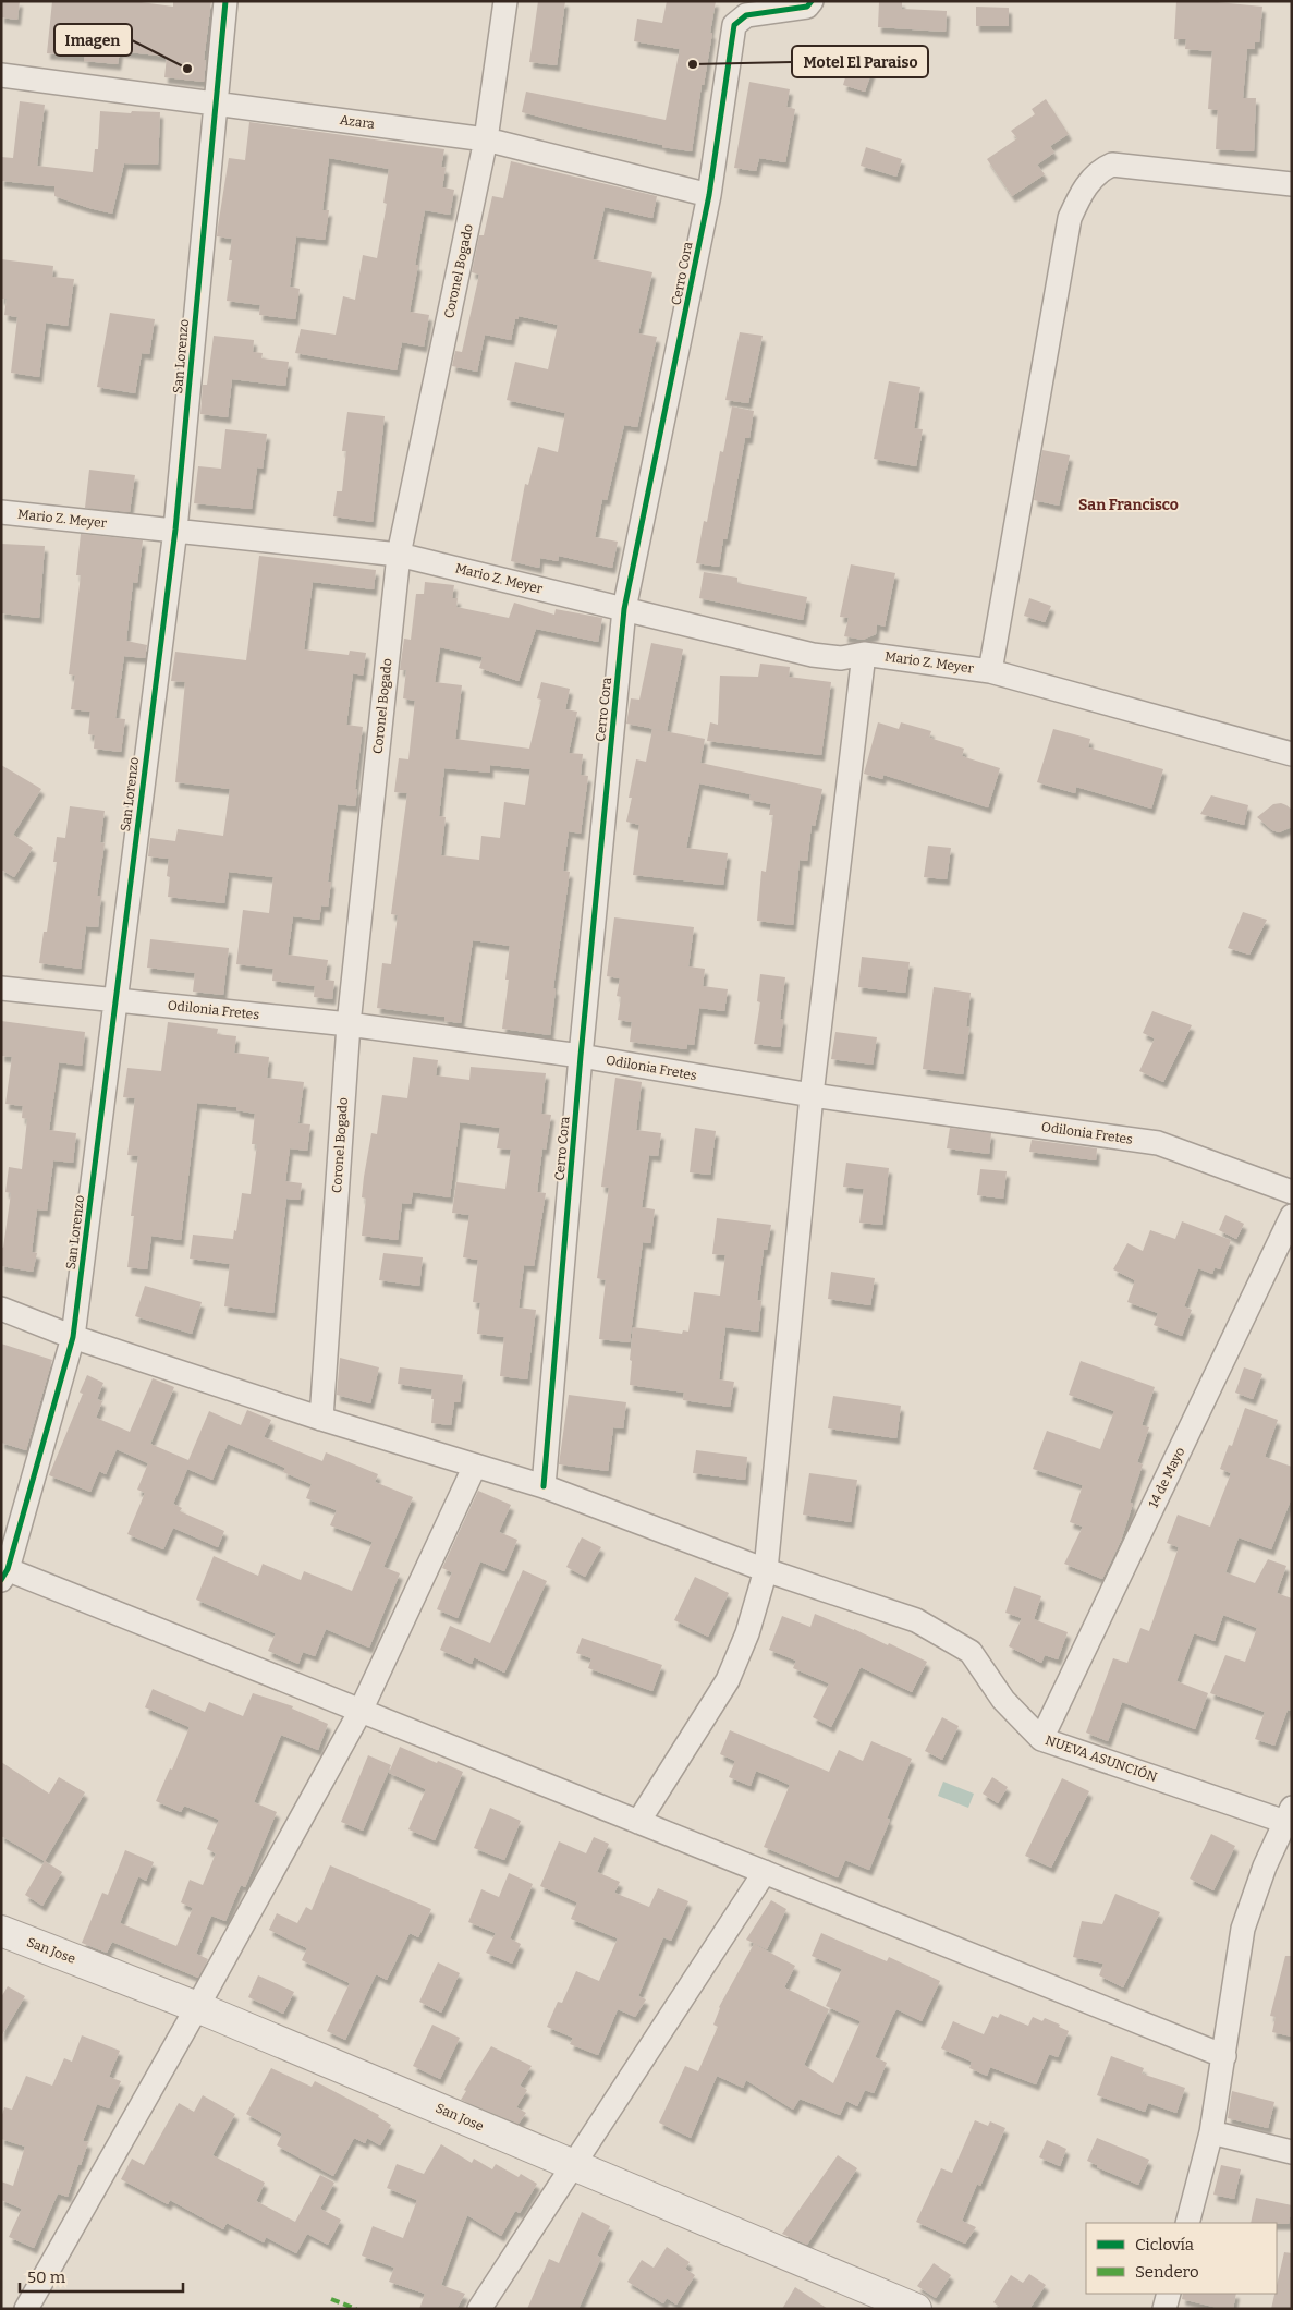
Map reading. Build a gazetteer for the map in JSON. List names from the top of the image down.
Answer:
{
  "streets": {
    "street": [
      "Azara",
      "Coronel Bogado",
      "Cerro Cora",
      "San Lorenzo",
      "Mario Z. Meyer",
      "Odilonia Fretes",
      "14 de Mayo",
      "NUEVA ASUNCIÓN",
      "San Jose"
    ]
  },
  "crossings": [
    ["Azara", "Coronel Bogado"],
    ["Azara", "Cerro Cora"],
    ["Azara", "San Lorenzo"],
    ["Coronel Bogado", "Mario Z. Meyer"],
    ["Coronel Bogado", "Odilonia Fretes"],
    ["Coronel Bogado", "NUEVA ASUNCIÓN"],
    ["Cerro Cora", "Mario Z. Meyer"],
    ["Cerro Cora", "Odilonia Fretes"],
    ["Cerro Cora", "NUEVA ASUNCIÓN"],
    ["San Lorenzo", "Mario Z. Meyer"],
    ["San Lorenzo", "Odilonia Fretes"],
    ["San Lorenzo", "NUEVA ASUNCIÓN"],
    ["14 de Mayo", "NUEVA ASUNCIÓN"]
  ],
  "districts": ["San Francisco"],
  "places": ["Motel El Paraiso", "Imagen"],
  "legend": ["Ciclovía", "Sendero"],
  "scale_bar": "50 m"
}
